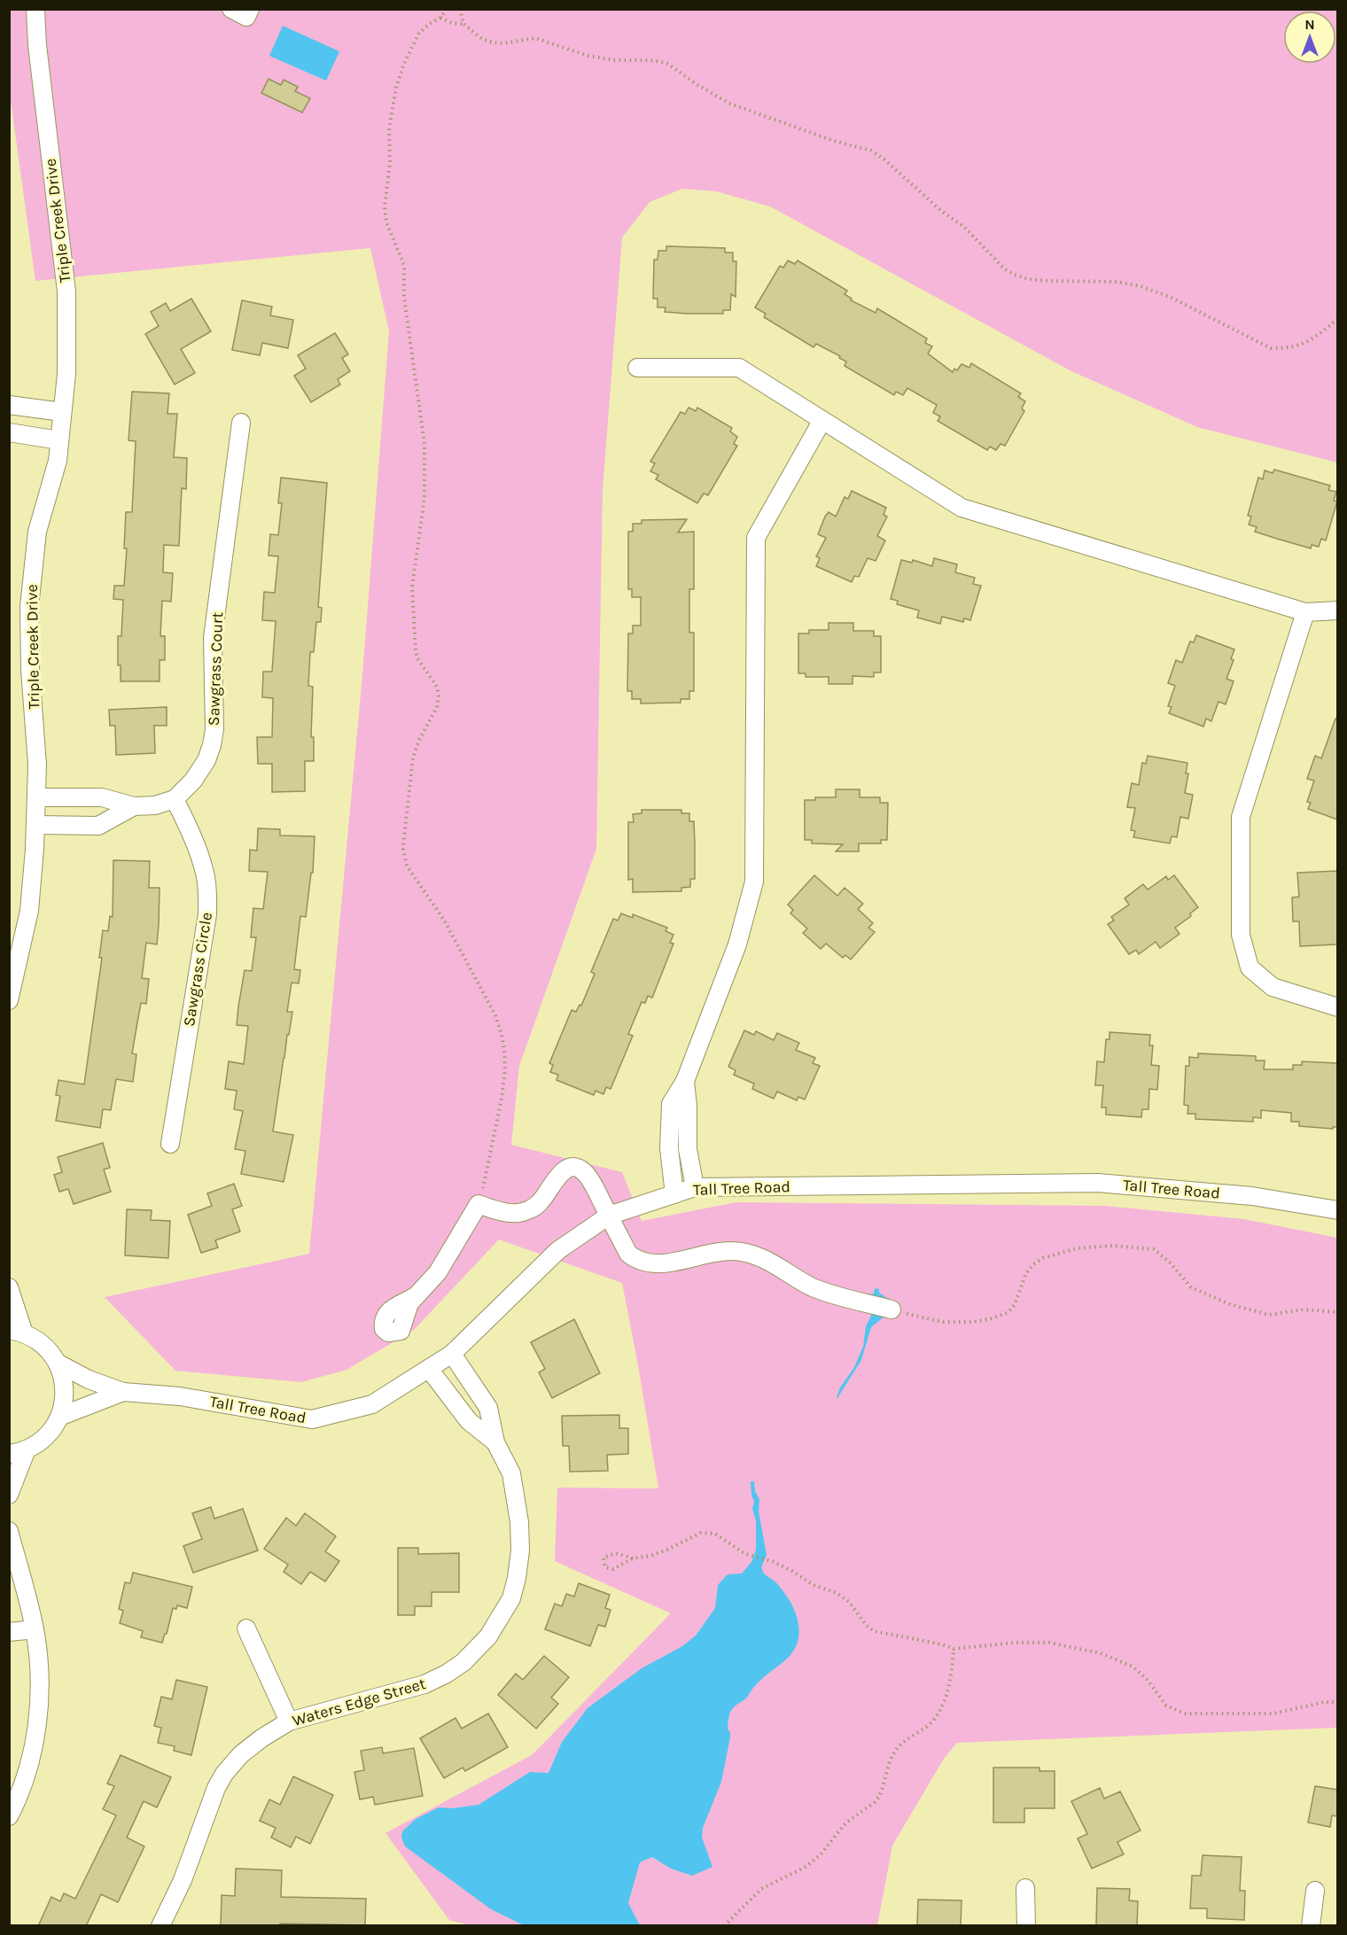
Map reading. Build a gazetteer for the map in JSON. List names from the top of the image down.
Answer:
{
  "streets": {
    "street": [
      "Triple Creek Drive",
      "Sawgrass Court",
      "Sawgrass Circle",
      "Tall Tree Road",
      "Waters Edge Street"
    ]
  },
  "crossings": [
    ["Sawgrass Court", "Sawgrass Circle"]
  ],
  "north": "top"
}
